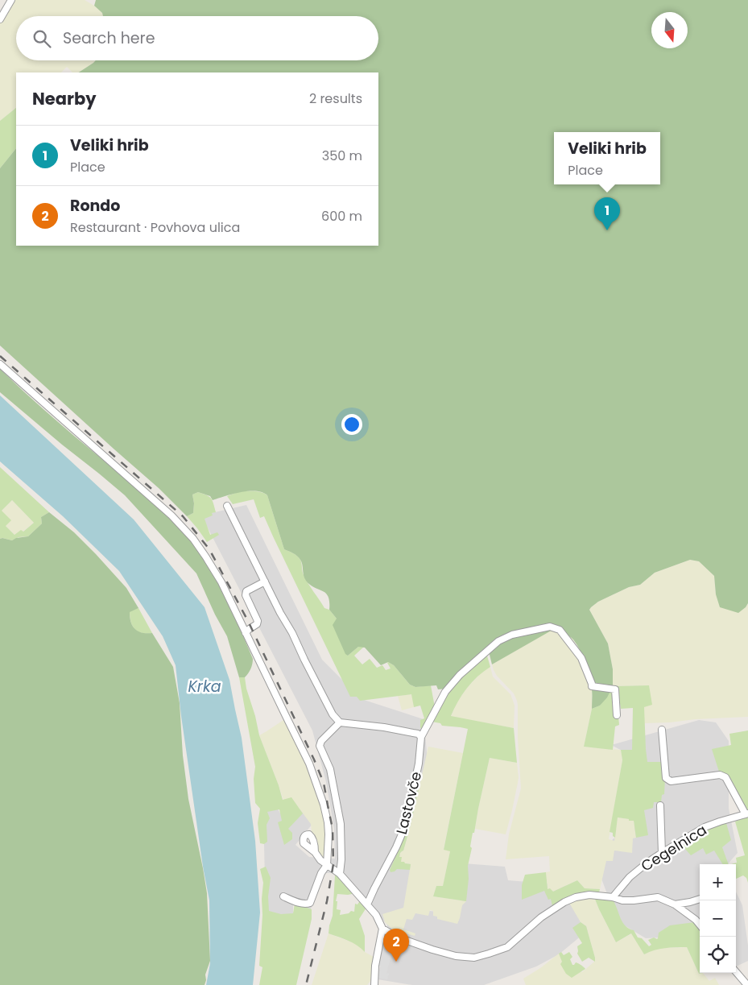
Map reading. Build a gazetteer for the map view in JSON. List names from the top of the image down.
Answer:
{
  "streets": {
    "street": ["Lastovče", "Cegelnica"]
  },
  "water": ["Krka"],
  "north": "bottom",
  "page": {
    "search": "Search here",
    "heading": ["Nearby", "2 results"],
    "list": [
      {
        "mark": "1",
        "name": "Veliki hrib",
        "note": "Place",
        "value": "350 m"
      },
      {
        "mark": "2",
        "name": "Rondo",
        "note": "Restaurant · Povhova ulica",
        "value": "600 m"
      }
    ],
    "popup": ["Veliki hrib", "Place"],
    "pins": ["1", "2"],
    "map_buttons": ["+", "−"]
  }
}
